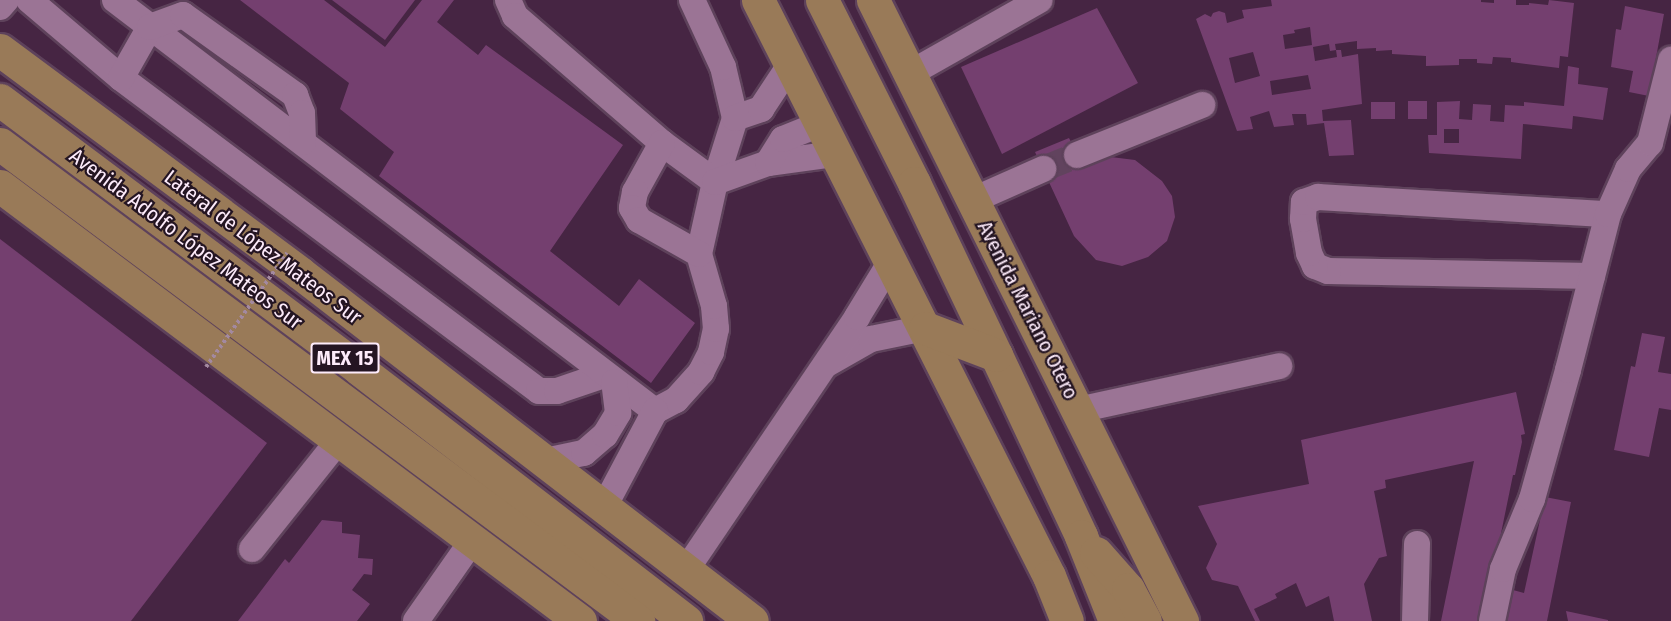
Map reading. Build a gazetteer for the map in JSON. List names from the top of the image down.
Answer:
{
  "streets": {
    "main road": [
      "Avenida Adolfo López Mateos Sur",
      "Lateral de López Mateos Sur",
      "Avenida Mariano Otero",
      "MEX 15"
    ]
  }
}
